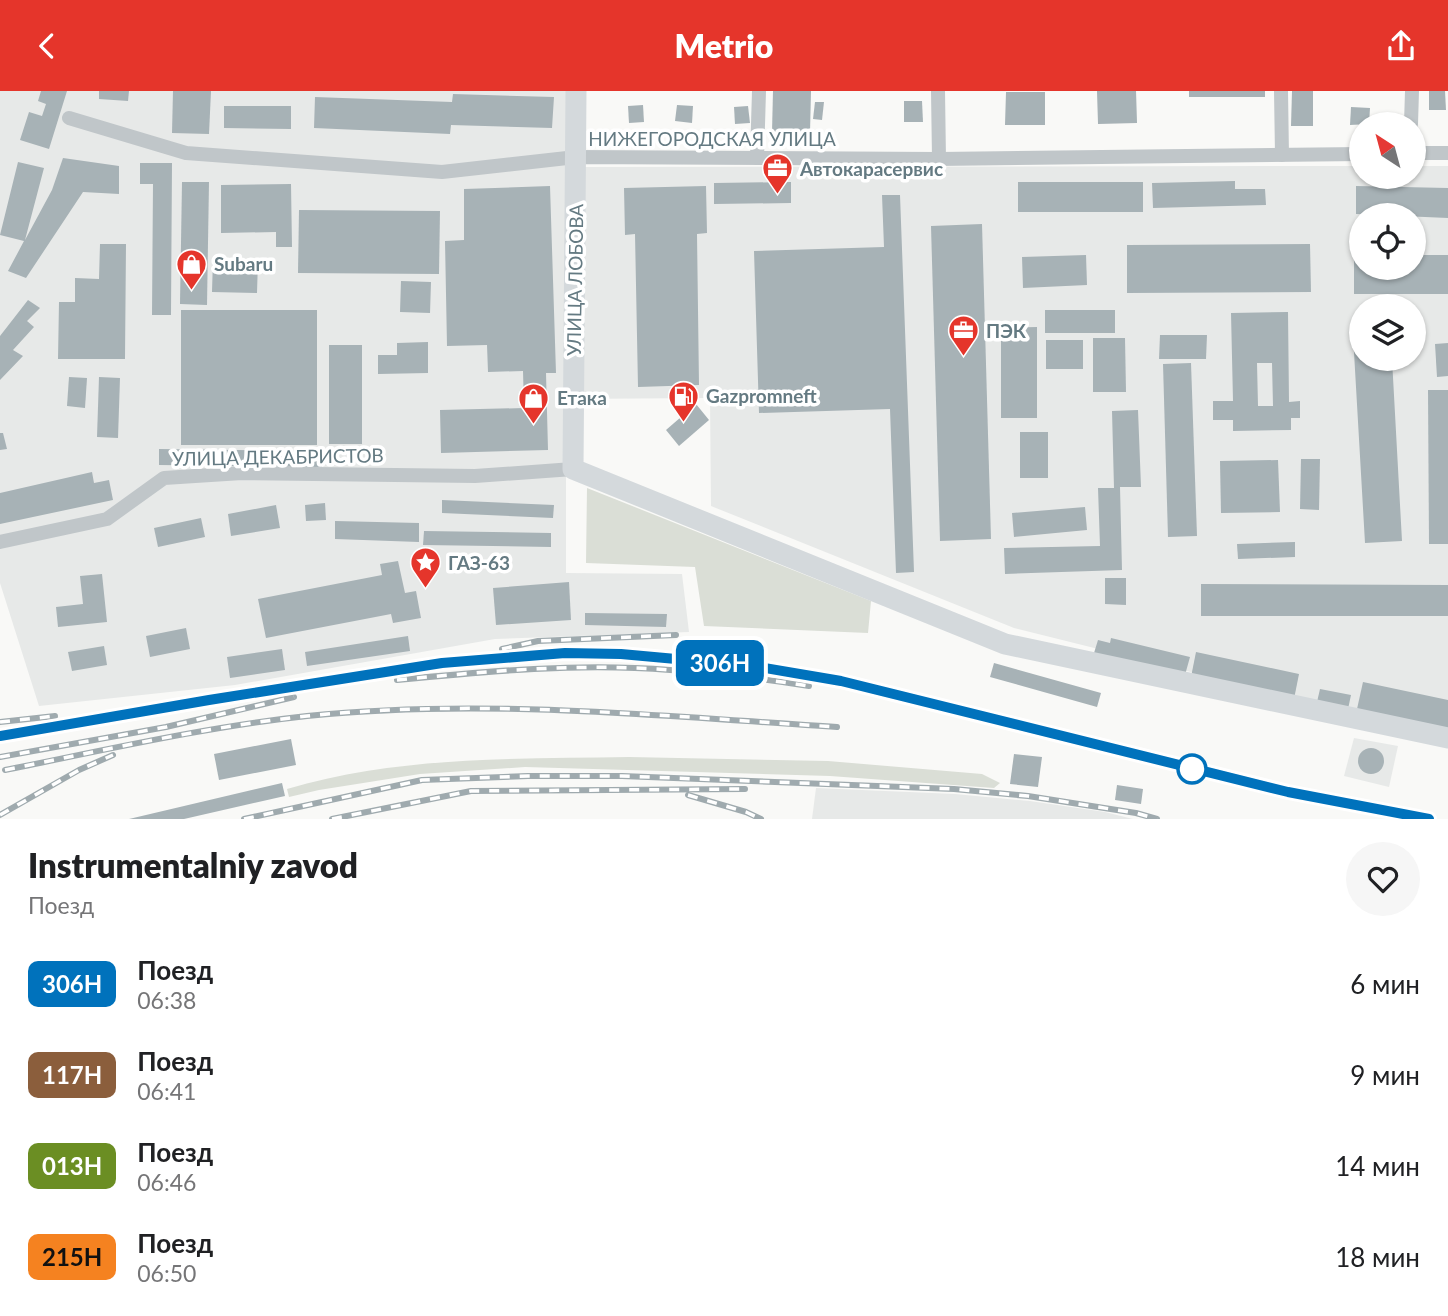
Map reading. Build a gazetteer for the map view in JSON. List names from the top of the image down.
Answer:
{
  "streets": {
    "street": ["НИЖЕГОРОДСКАЯ УЛИЦА", "УЛИЦА ЛОБОВА", "УЛИЦА ДЕКАБРИСТОВ"]
  },
  "crossings": [
    ["НИЖЕГОРОДСКАЯ УЛИЦА", "УЛИЦА ЛОБОВА"],
    ["УЛИЦА ЛОБОВА", "УЛИЦА ДЕКАБРИСТОВ"]
  ],
  "places": {
    "office": ["Автокарасервис", "ПЭК"],
    "shop": ["Subaru", "Етака"],
    "fuel station": ["Gazpromneft"],
    "place": ["ГАЗ-63"]
  },
  "north": "top left",
  "page": {
    "header": "Metrio",
    "on_map": "306Н",
    "heading": ["Instrumentalniy zavod", "Поезд"],
    "list": [
      {
        "mark": "306Н",
        "name": "Поезд",
        "note": "06:38",
        "value": "6 мин"
      },
      {
        "mark": "117Н",
        "name": "Поезд",
        "note": "06:41",
        "value": "9 мин"
      },
      {
        "mark": "013Н",
        "name": "Поезд",
        "note": "06:46",
        "value": "14 мин"
      },
      {
        "mark": "215Н",
        "name": "Поезд",
        "note": "06:50",
        "value": "18 мин"
      }
    ]
  }
}
